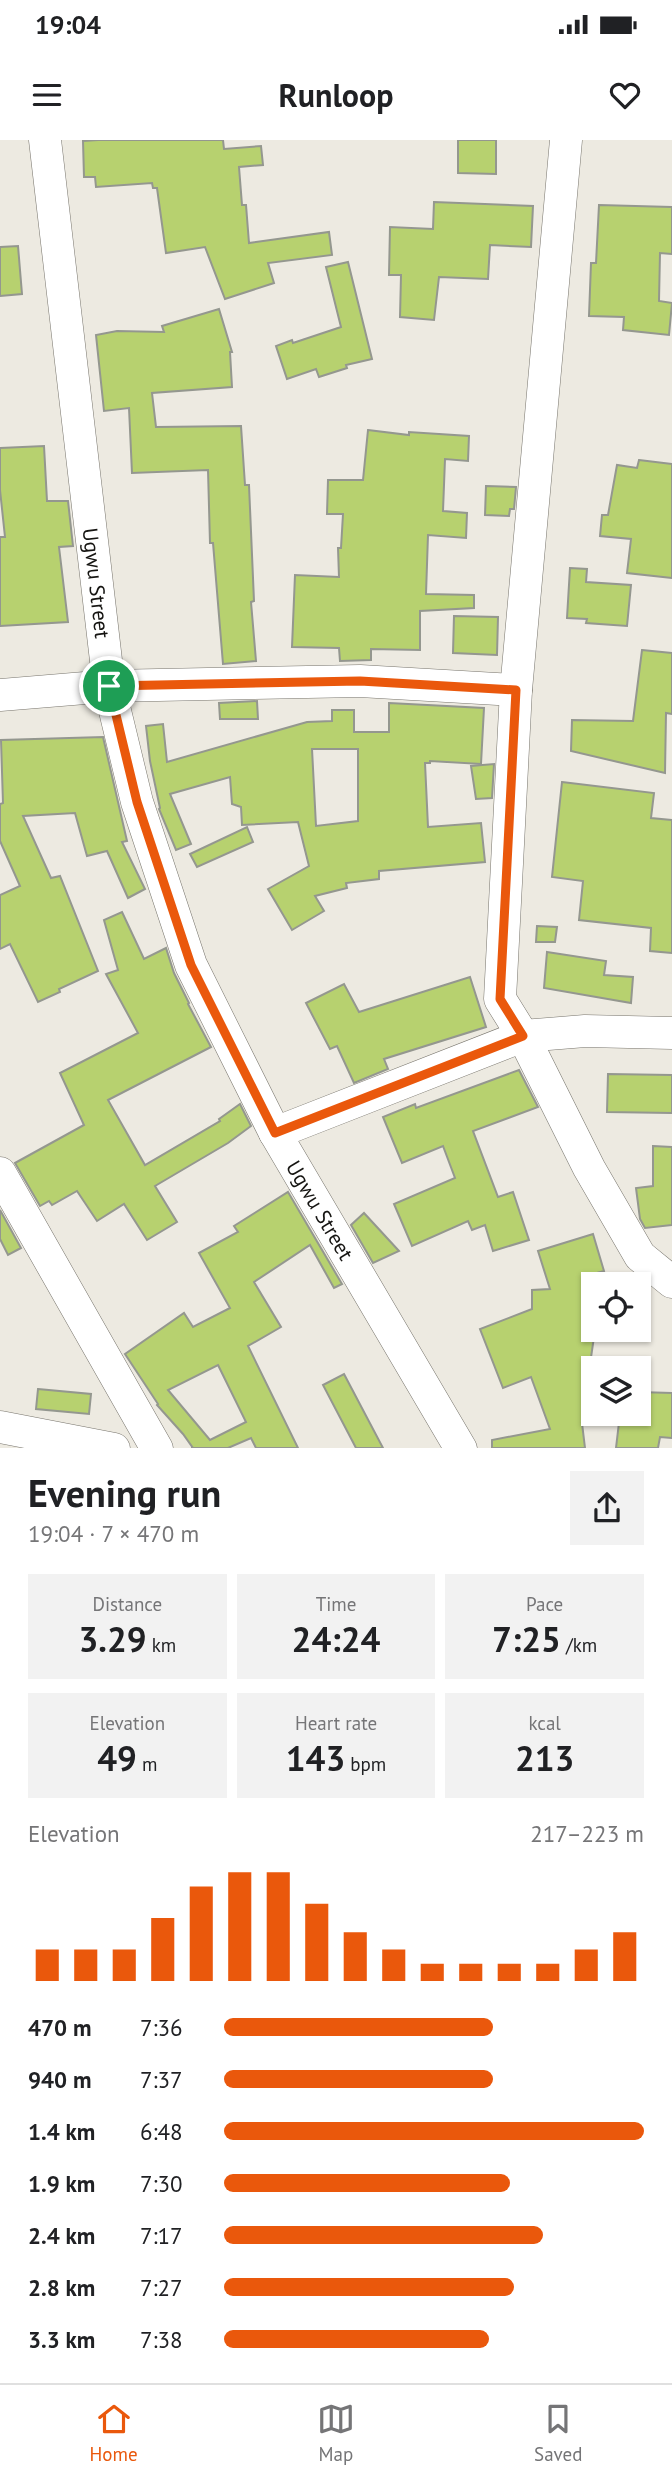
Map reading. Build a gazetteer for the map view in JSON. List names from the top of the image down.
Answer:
{
  "streets": {
    "street": ["Ugwu Street"]
  },
  "page": {
    "status": "19:04",
    "header": "Runloop",
    "heading": ["Evening run", "19:04 · 7 × 470 m"],
    "stats": [
      ["Distance", "3.29 km"],
      ["Time", "24:24"],
      ["Pace", "7:25 /km"],
      ["Elevation", "49 m"],
      ["Heart rate", "143 bpm"],
      ["kcal", "213"]
    ],
    "chart": ["Elevation", "217–223 m"],
    "list": [
      {
        "name": "470 m",
        "note": "7:36"
      },
      {
        "name": "940 m",
        "note": "7:37"
      },
      {
        "name": "1.4 km",
        "note": "6:48"
      },
      {
        "name": "1.9 km",
        "note": "7:30"
      },
      {
        "name": "2.4 km",
        "note": "7:17"
      },
      {
        "name": "2.8 km",
        "note": "7:27"
      },
      {
        "name": "3.3 km",
        "note": "7:38"
      }
    ],
    "tabs": ["Home", "Map", "Saved"]
  }
}
